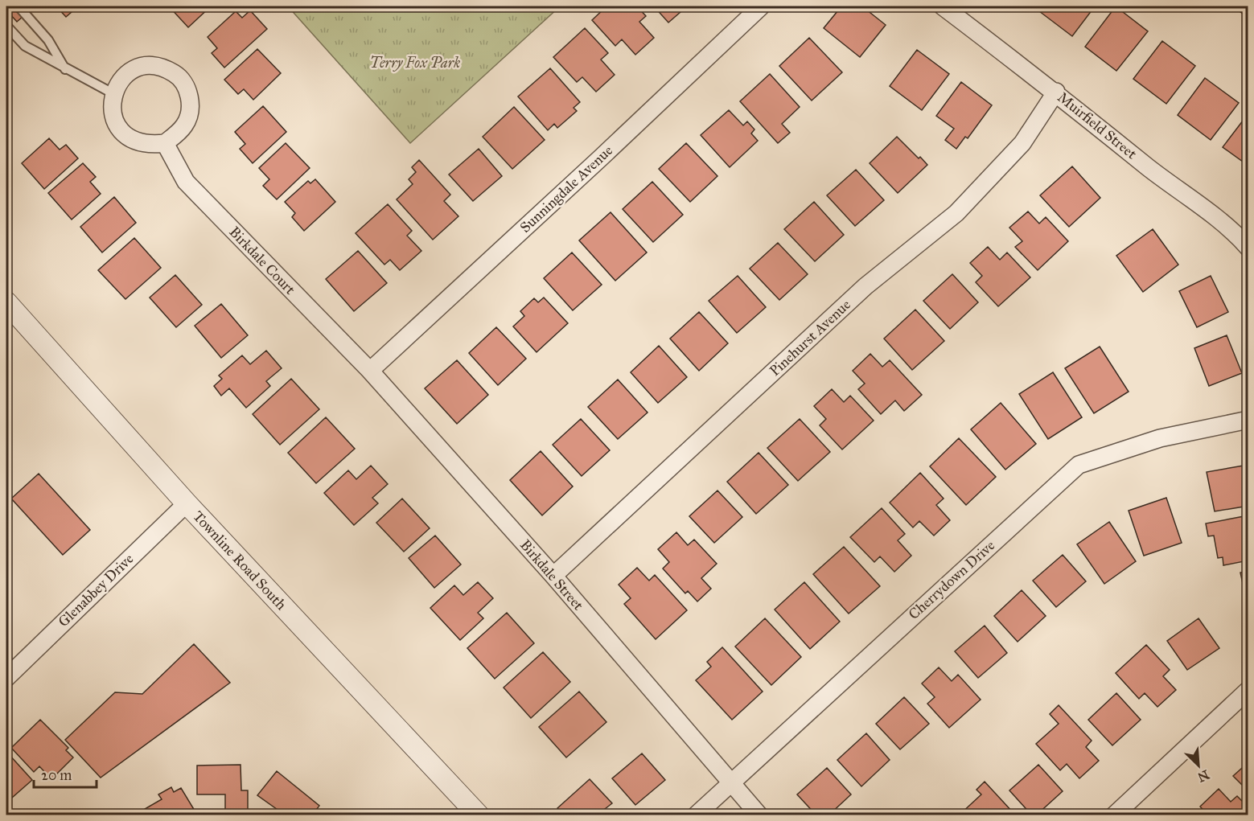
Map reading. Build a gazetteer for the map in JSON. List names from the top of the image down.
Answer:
{
  "streets": {
    "street": [
      "Muirfield Street",
      "Sunningdale Avenue",
      "Birkdale Court",
      "Pinehurst Avenue",
      "Townline Road South",
      "Birkdale Street",
      "Cherrydown Drive",
      "Glenabbey Drive"
    ]
  },
  "crossings": [
    ["Muirfield Street", "Pinehurst Avenue"],
    ["Sunningdale Avenue", "Birkdale Court"],
    ["Sunningdale Avenue", "Birkdale Street"],
    ["Birkdale Court", "Birkdale Street"],
    ["Pinehurst Avenue", "Birkdale Street"],
    ["Townline Road South", "Glenabbey Drive"],
    ["Birkdale Street", "Cherrydown Drive"]
  ],
  "parks": ["Terry Fox Park"],
  "scale_bar": "20 m",
  "north": "bottom right"
}
